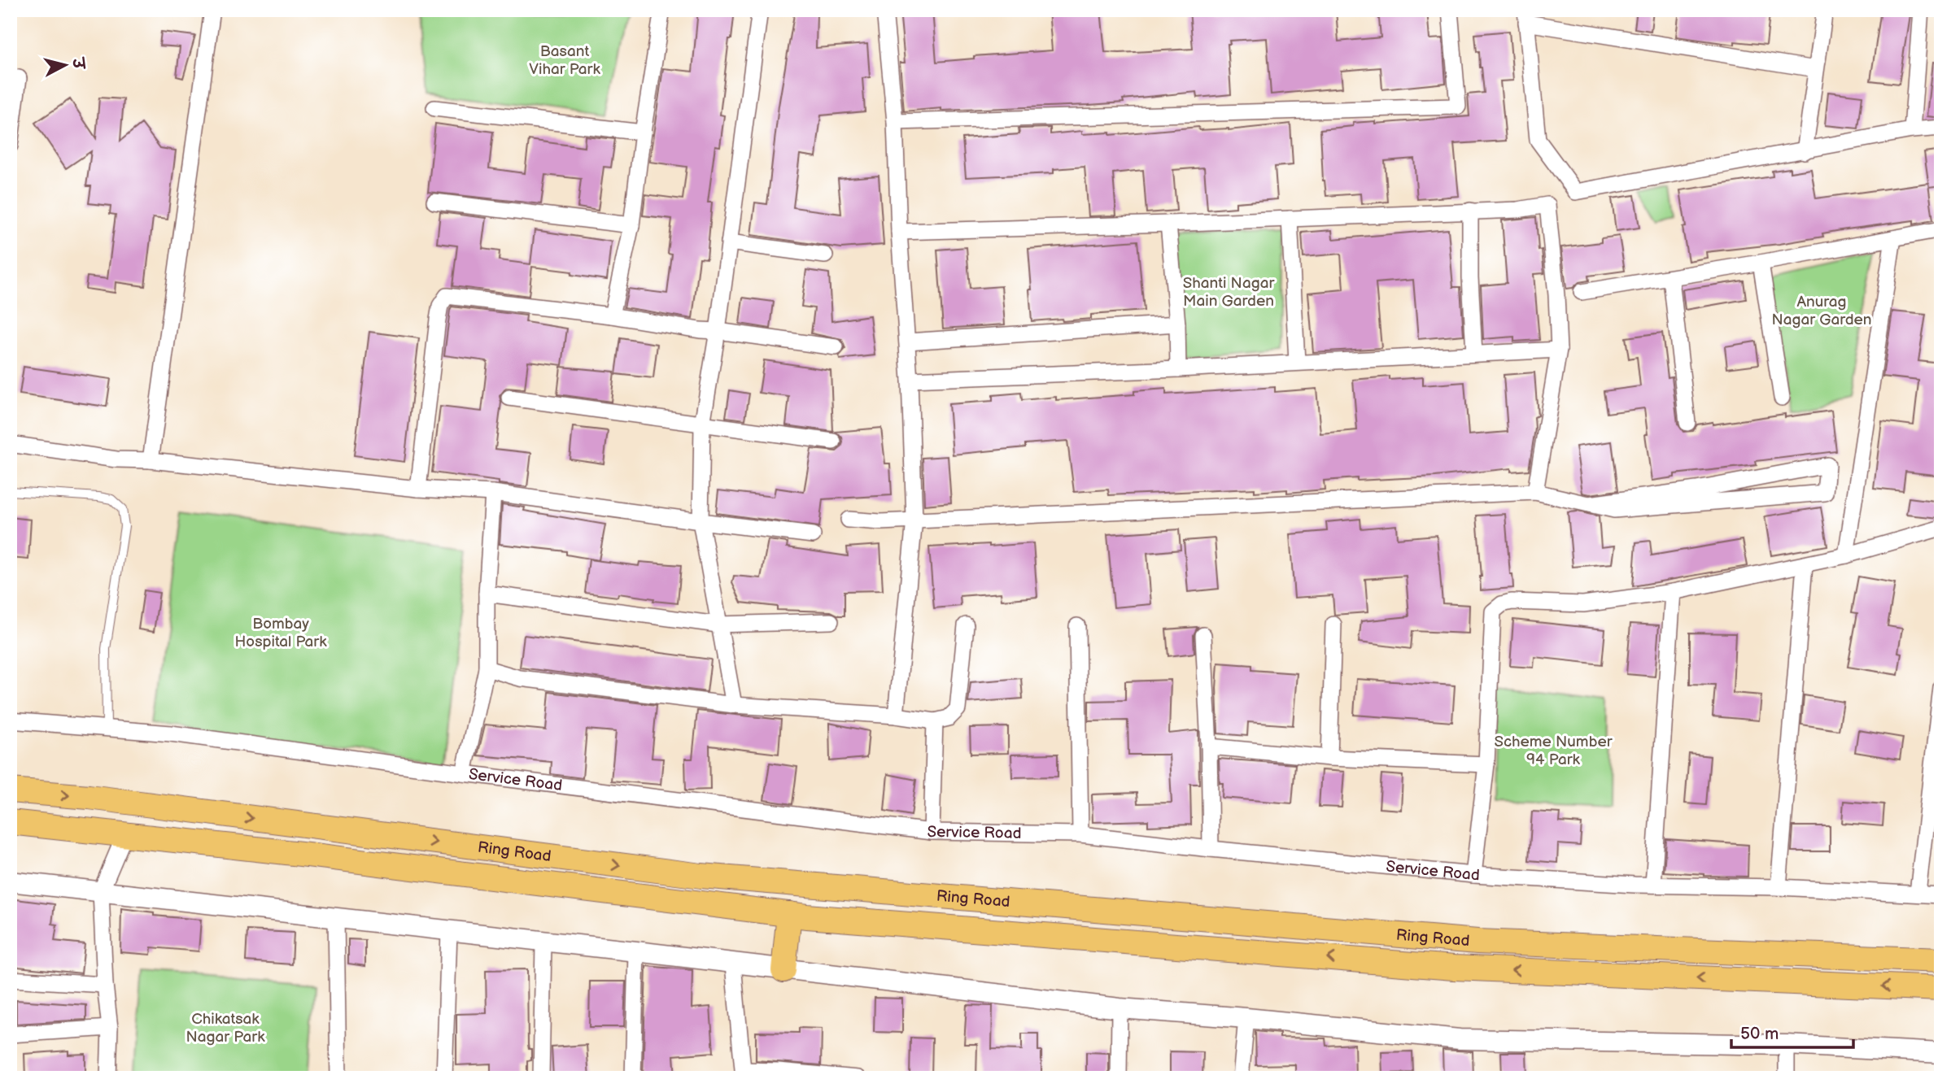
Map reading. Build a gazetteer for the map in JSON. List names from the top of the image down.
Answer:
{
  "streets": {
    "main road": ["Ring Road"],
    "street": ["Service Road"]
  },
  "parks": [
    "Basant Vihar Park",
    "Shanti Nagar Main Garden",
    "Anurag Nagar Garden",
    "Bombay Hospital Park",
    "Scheme Number 94 Park",
    "Chikatsak Nagar Park"
  ],
  "scale_bar": "50 m",
  "north": "right"
}
